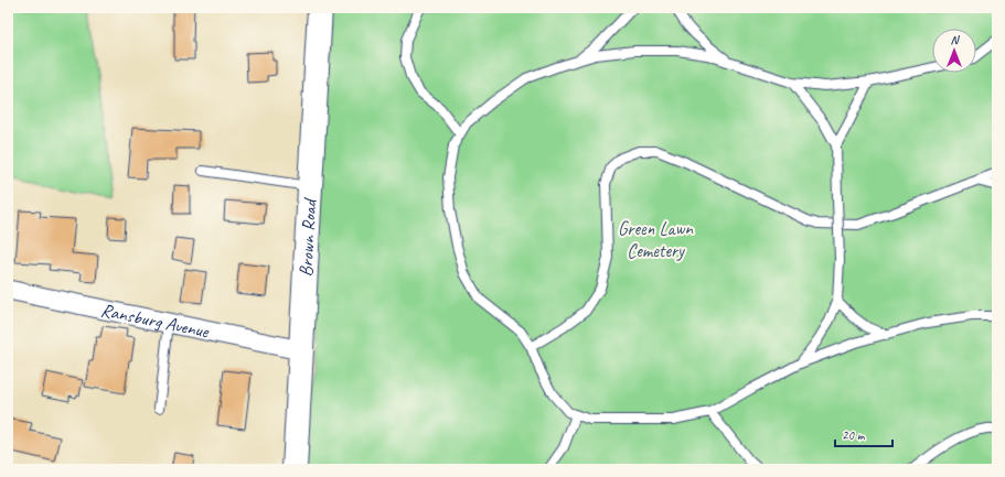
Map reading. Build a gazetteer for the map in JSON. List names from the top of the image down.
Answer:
{
  "streets": {
    "main road": ["Brown Road"],
    "street": ["Ransburg Avenue"]
  },
  "crossings": [
    ["Brown Road", "Ransburg Avenue"]
  ],
  "parks": ["Green Lawn Cemetery"],
  "scale_bar": "20 m",
  "north": "top"
}
